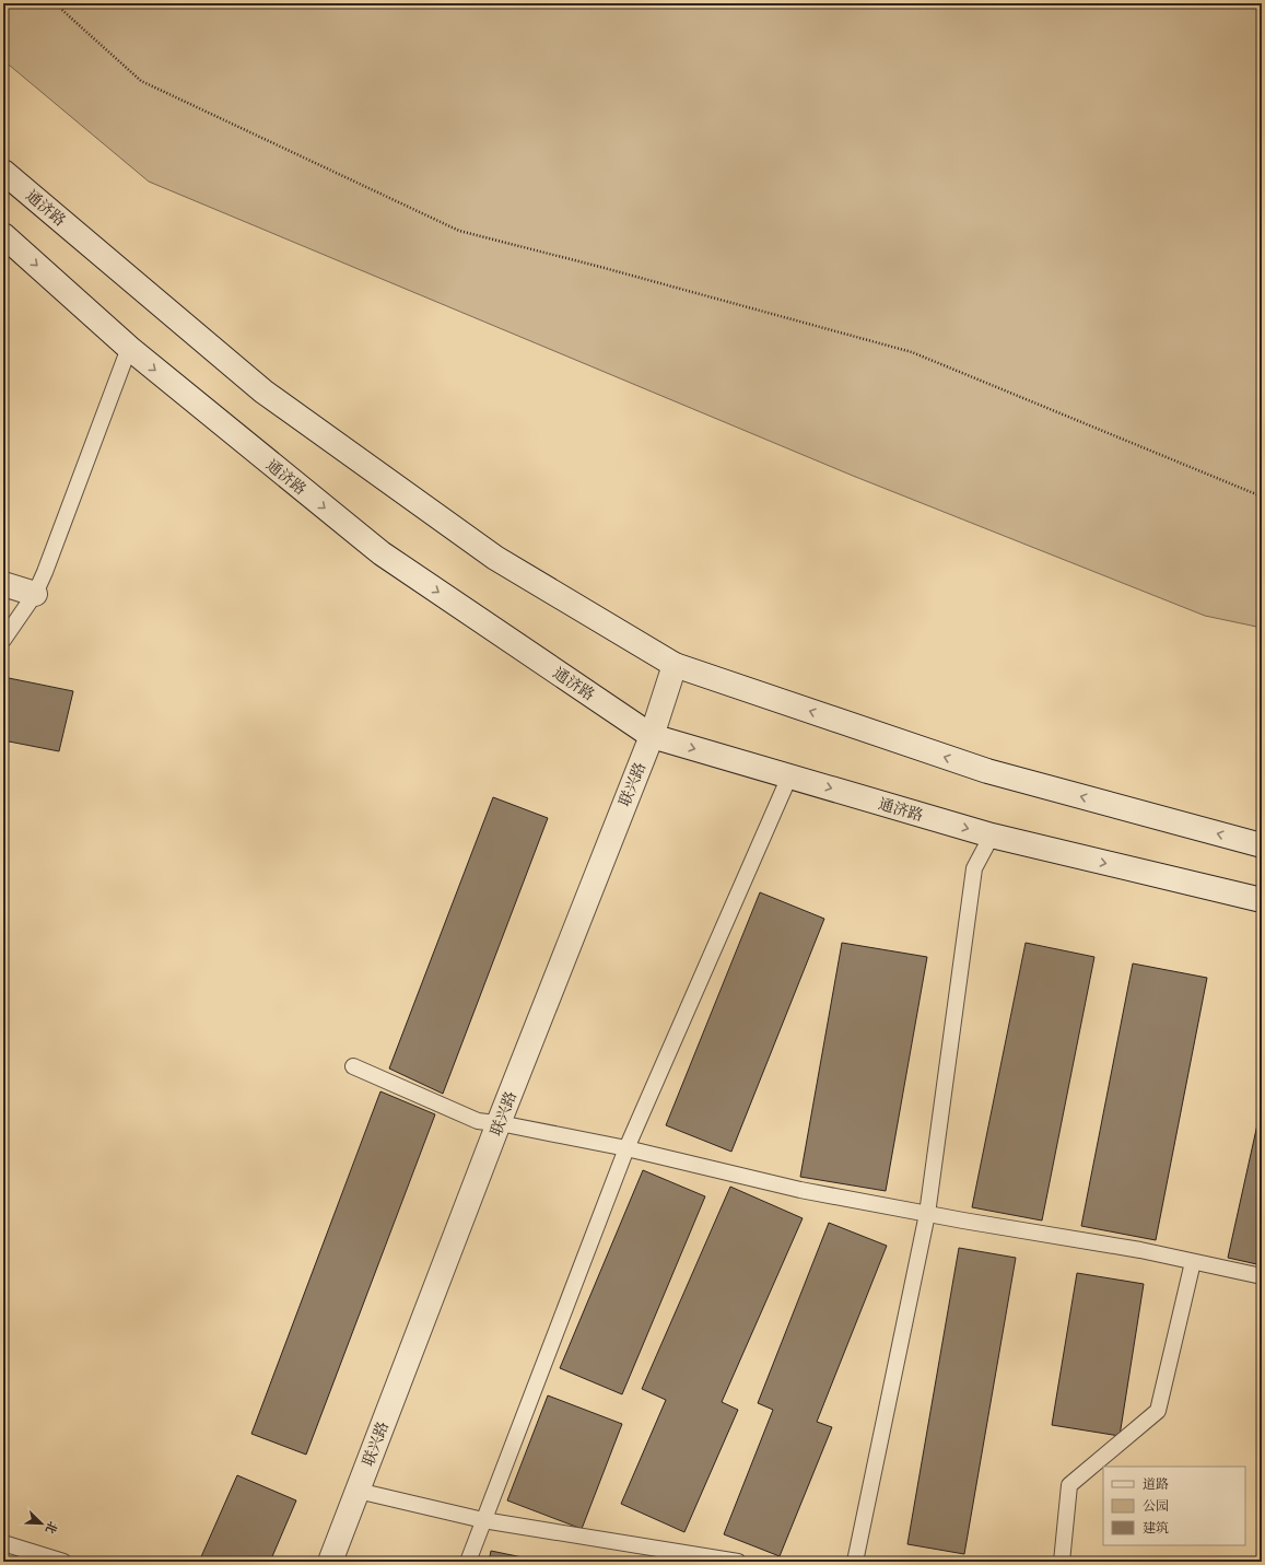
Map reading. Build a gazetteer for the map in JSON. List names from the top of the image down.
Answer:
{
  "streets": {
    "main road": ["通济路", "联兴路"]
  },
  "crossings": [
    ["通济路", "联兴路"]
  ],
  "legend": ["道路", "公园", "建筑"],
  "north": "bottom right"
}
